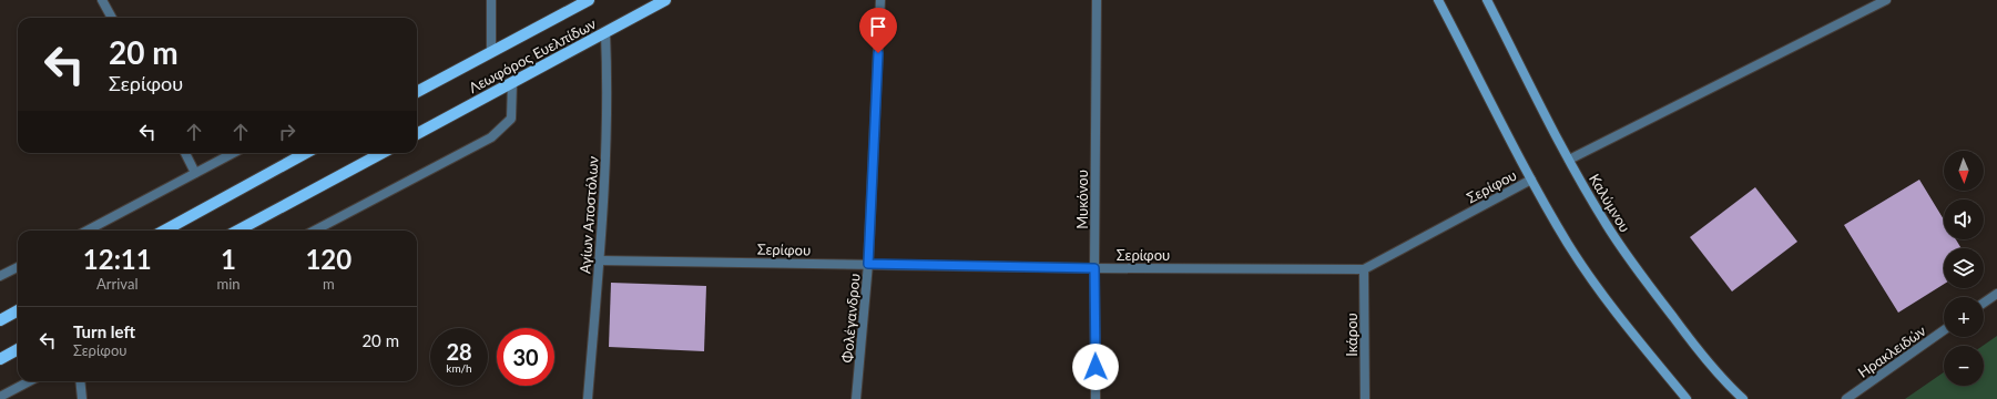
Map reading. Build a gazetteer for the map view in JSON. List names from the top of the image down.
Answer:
{
  "streets": {
    "main road": ["Λεωφόρος Ευελπίδων", "Καλύμνου"],
    "street": [
      "Σερίφου",
      "Μυκόνου",
      "Αγίων Αποστόλων",
      "Φολέγανδρου",
      "Ικάρου",
      "Ηρακλειδών"
    ]
  },
  "crossings": [
    ["Λεωφόρος Ευελπίδων", "Αγίων Αποστόλων"],
    ["Σερίφου", "Μυκόνου"],
    ["Σερίφου", "Αγίων Αποστόλων"],
    ["Σερίφου", "Φολέγανδρου"],
    ["Σερίφου", "Ικάρου"]
  ],
  "north": "bottom",
  "page": {
    "turn": ["20 m", "Σερίφου"],
    "map_buttons": ["+", "−"],
    "eta": [
      "12:11",
      "Arrival",
      "1",
      "min",
      "120",
      "m"
    ],
    "list": [
      {
        "name": "Turn left",
        "note": "Σερίφου",
        "value": "20 m"
      }
    ],
    "speed": "28 km/h",
    "limit": "30"
  }
}
